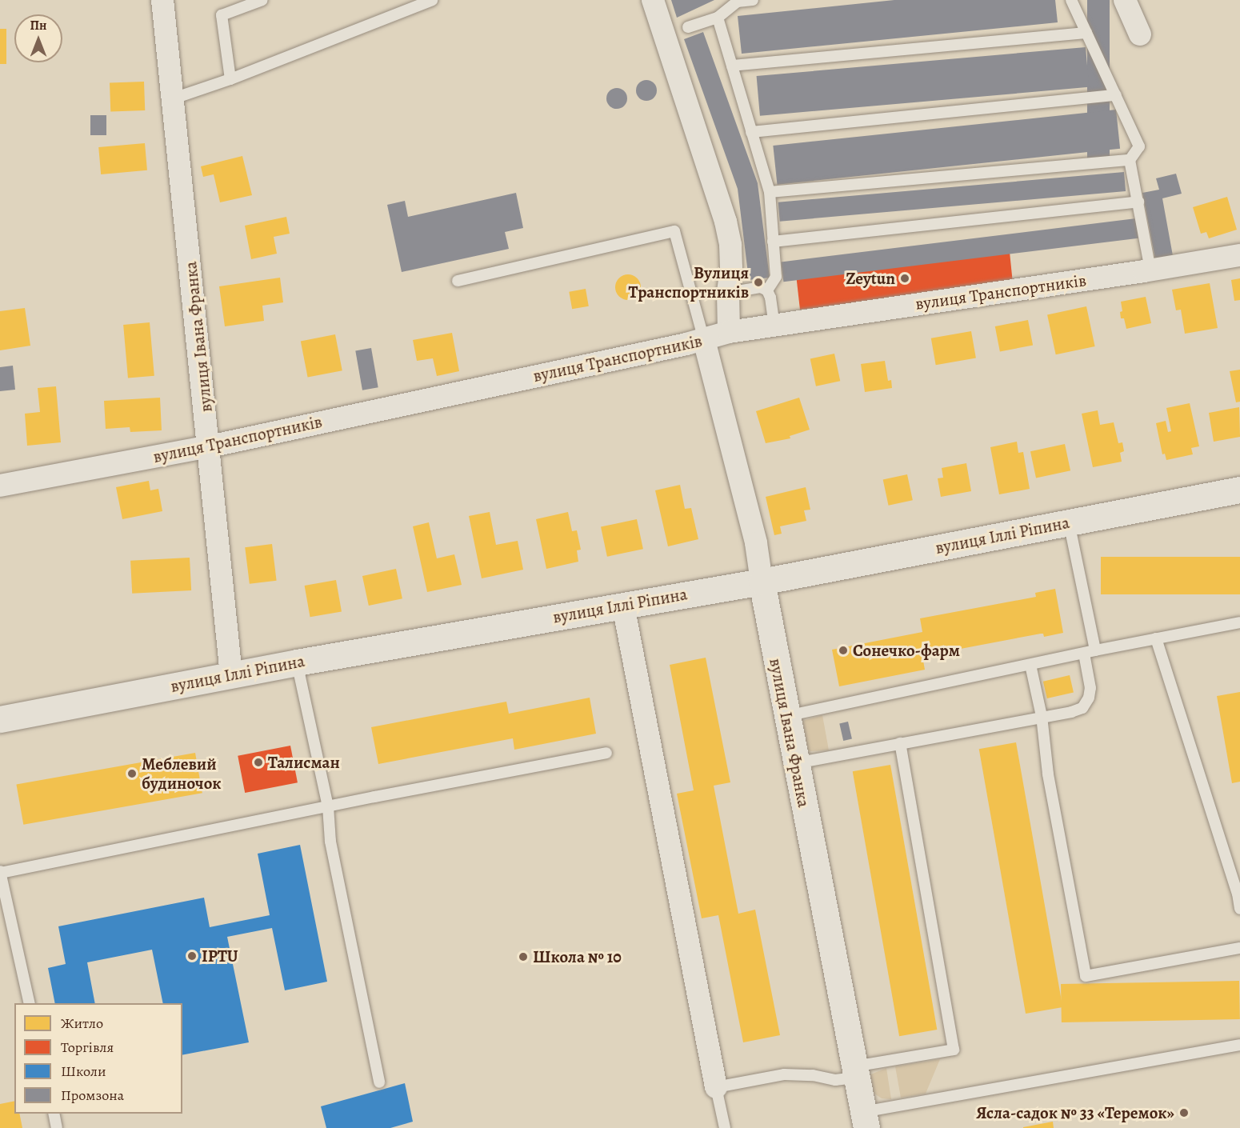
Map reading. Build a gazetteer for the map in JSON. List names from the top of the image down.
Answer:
{
  "streets": {
    "main road": ["вулиця Івана Франка", "вулиця Іллі Ріпина"],
    "street": ["вулиця Транспортників"]
  },
  "crossings": [
    ["вулиця Транспортників", "вулиця Івана Франка"],
    ["вулиця Івана Франка", "вулиця Іллі Ріпина"]
  ],
  "places": [
    "Zeytun",
    "Вулиця Транспортників",
    "Сонечко-фарм",
    "Талисман",
    "Меблевий будиночок",
    "IPTU",
    "Школа № 10",
    "Ясла-садок № 33 «Теремок»"
  ],
  "legend": [
    "Житло",
    "Торгівля",
    "Школи",
    "Промзона"
  ],
  "north": "top"
}
